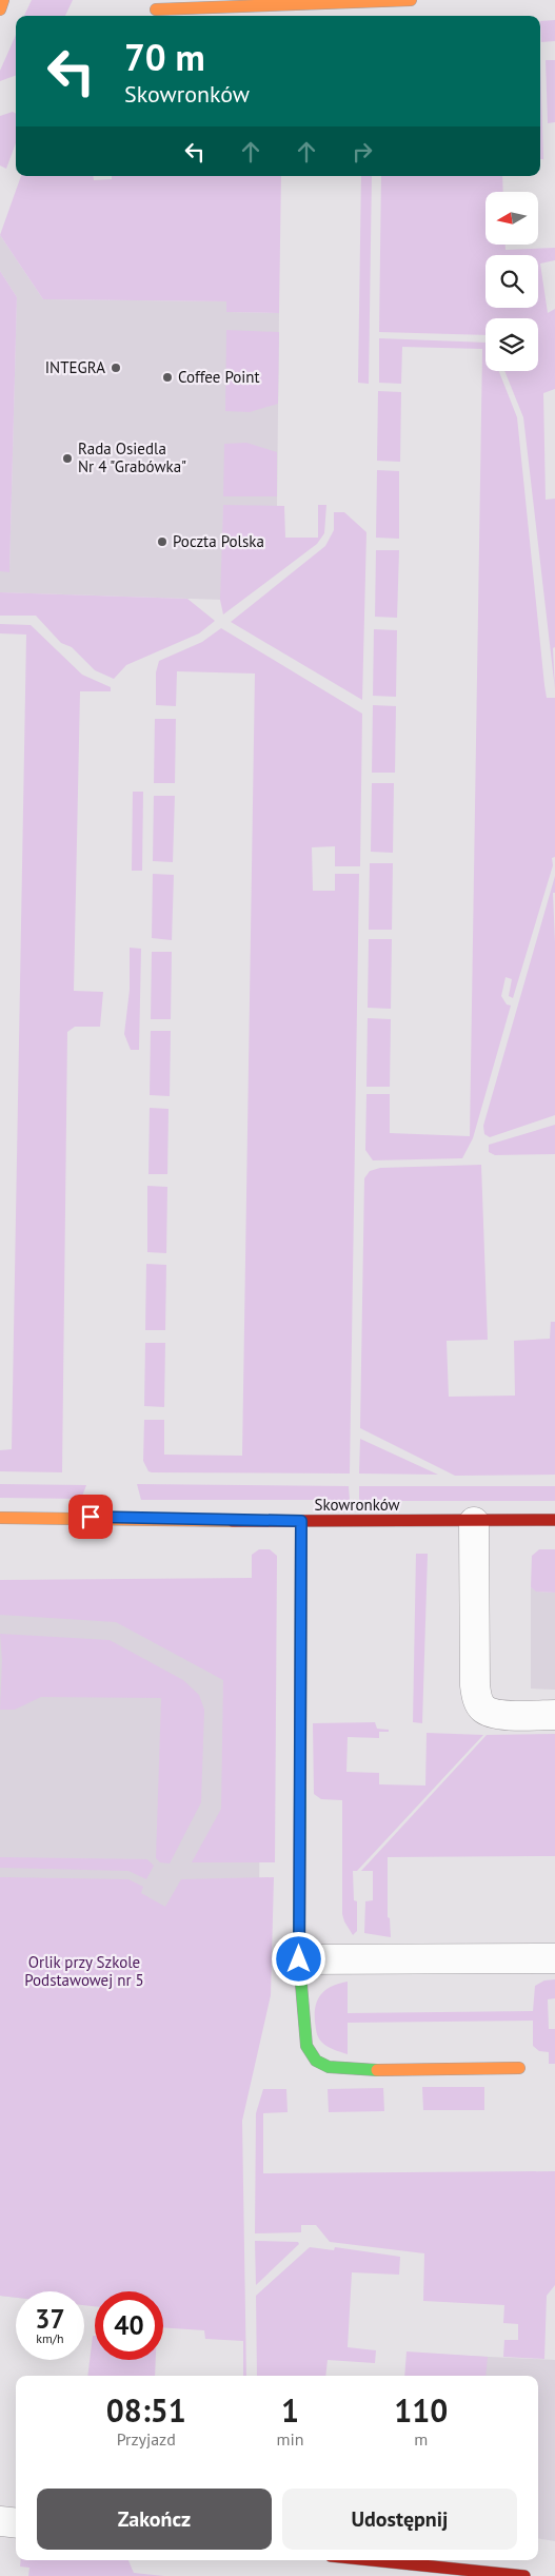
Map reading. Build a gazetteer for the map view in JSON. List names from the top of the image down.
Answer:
{
  "streets": {
    "street": ["Skowronków"]
  },
  "parks": ["Orlik przy Szkole Podstawowej nr 5"],
  "places": [
    "INTEGRA",
    "Coffee Point",
    "Rada Osiedla Nr 4 \"Grabówka\"",
    "Poczta Polska"
  ],
  "north": "left",
  "page": {
    "turn": ["70 m", "Skowronków"],
    "speed": "37 km/h",
    "limit": "40",
    "eta": [
      "08:51",
      "Przyjazd",
      "1",
      "min",
      "110",
      "m"
    ],
    "buttons": ["Zakończ", "Udostępnij"]
  }
}
